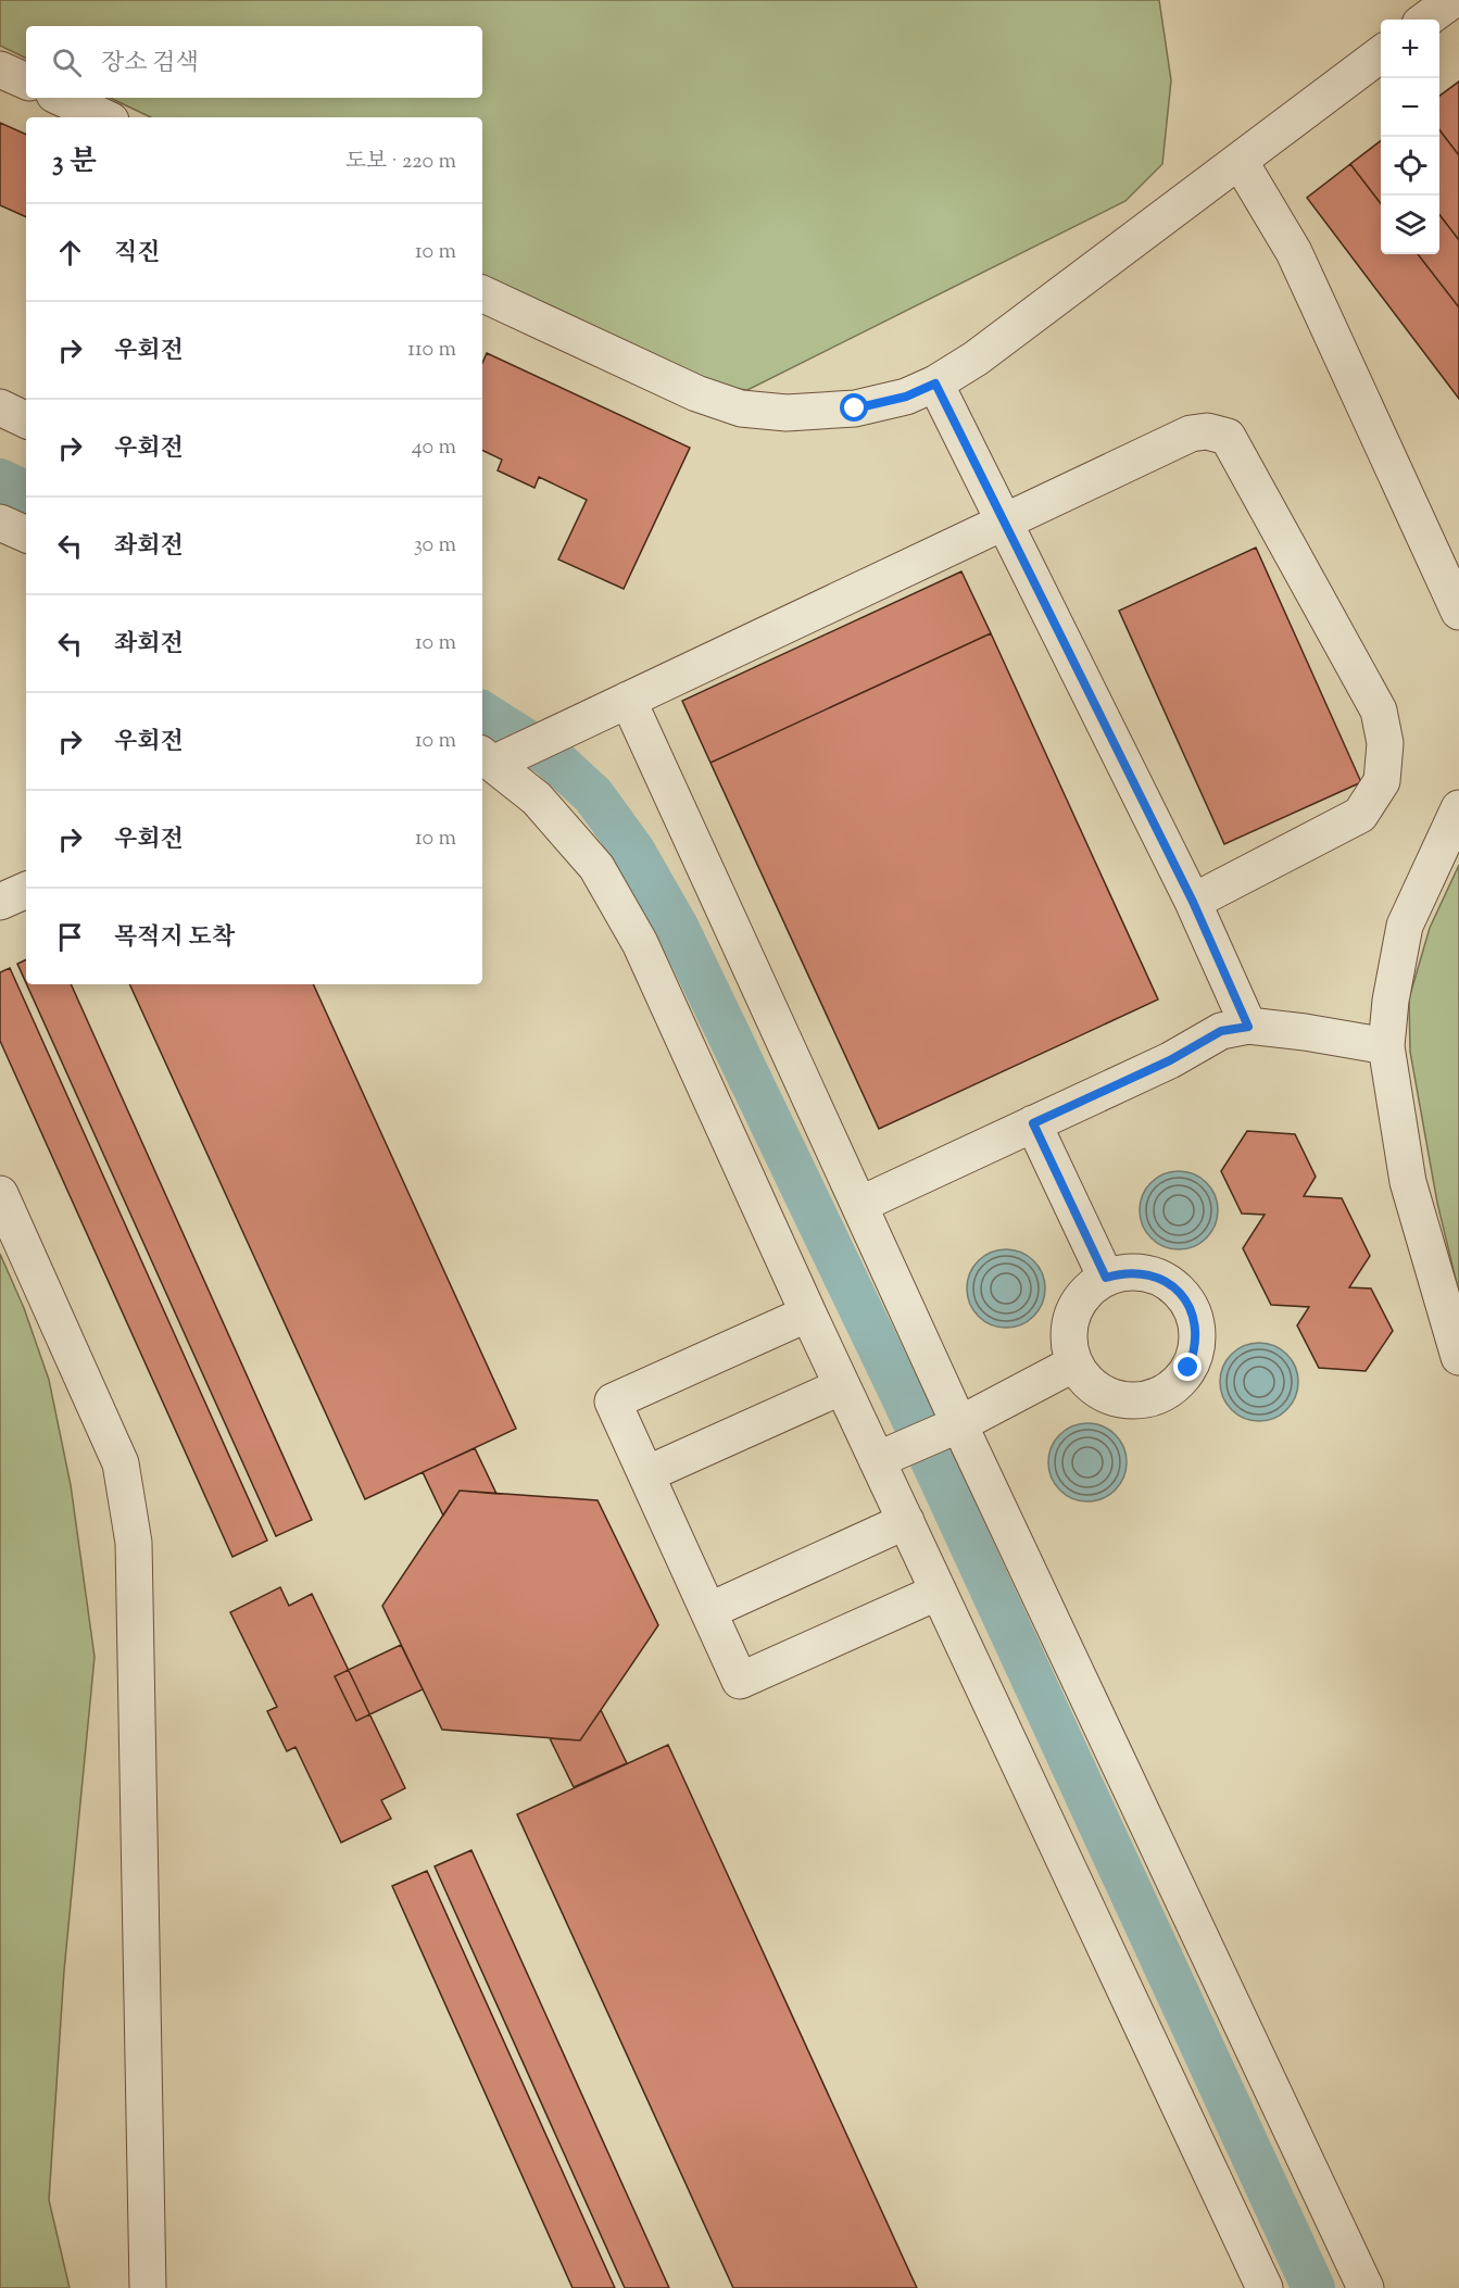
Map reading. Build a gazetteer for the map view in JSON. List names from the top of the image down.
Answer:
{
  "page": {
    "map_buttons": ["+", "−"],
    "search": "장소 검색",
    "heading": ["3 분", "도보 · 220 m"],
    "list": [
      ["직진", "10 m"],
      ["우회전", "110 m"],
      ["우회전", "40 m"],
      ["좌회전", "30 m"],
      ["좌회전", "10 m"],
      ["우회전", "10 m"],
      ["우회전", "10 m"],
      "목적지 도착"
    ]
  }
}
